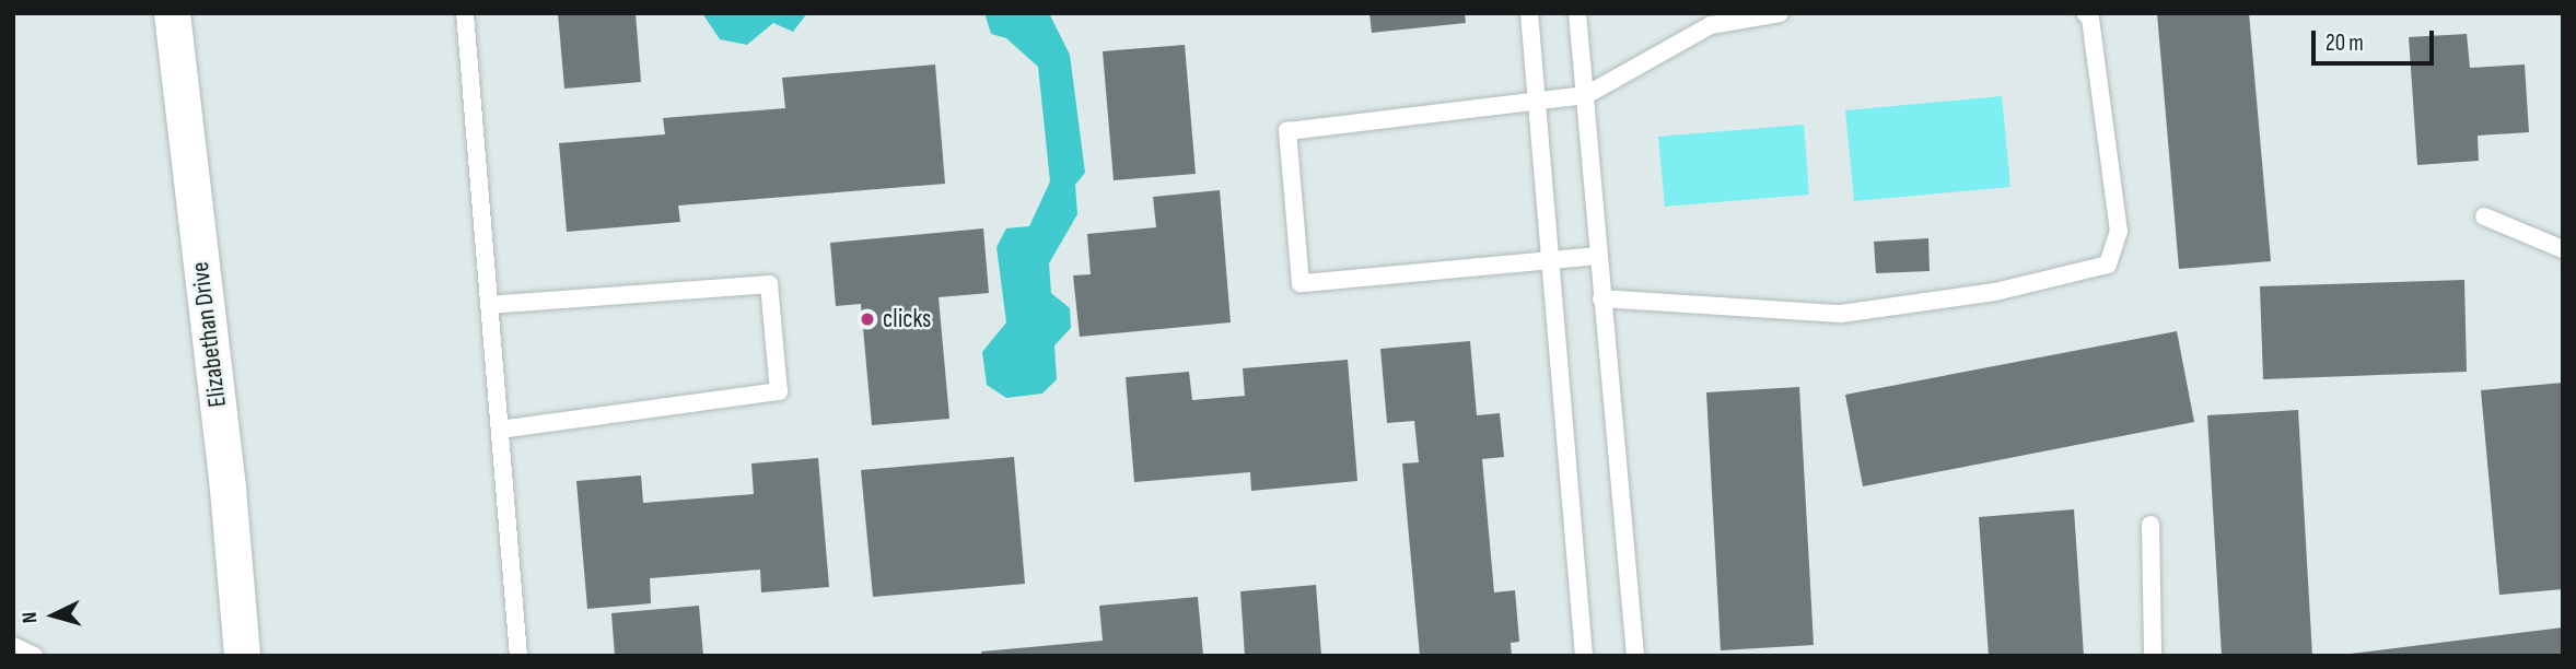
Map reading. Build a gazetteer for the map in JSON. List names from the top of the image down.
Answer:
{
  "streets": {
    "street": ["Elizabethan Drive"]
  },
  "places": ["clicks"],
  "scale_bar": "20 m",
  "north": "left"
}
